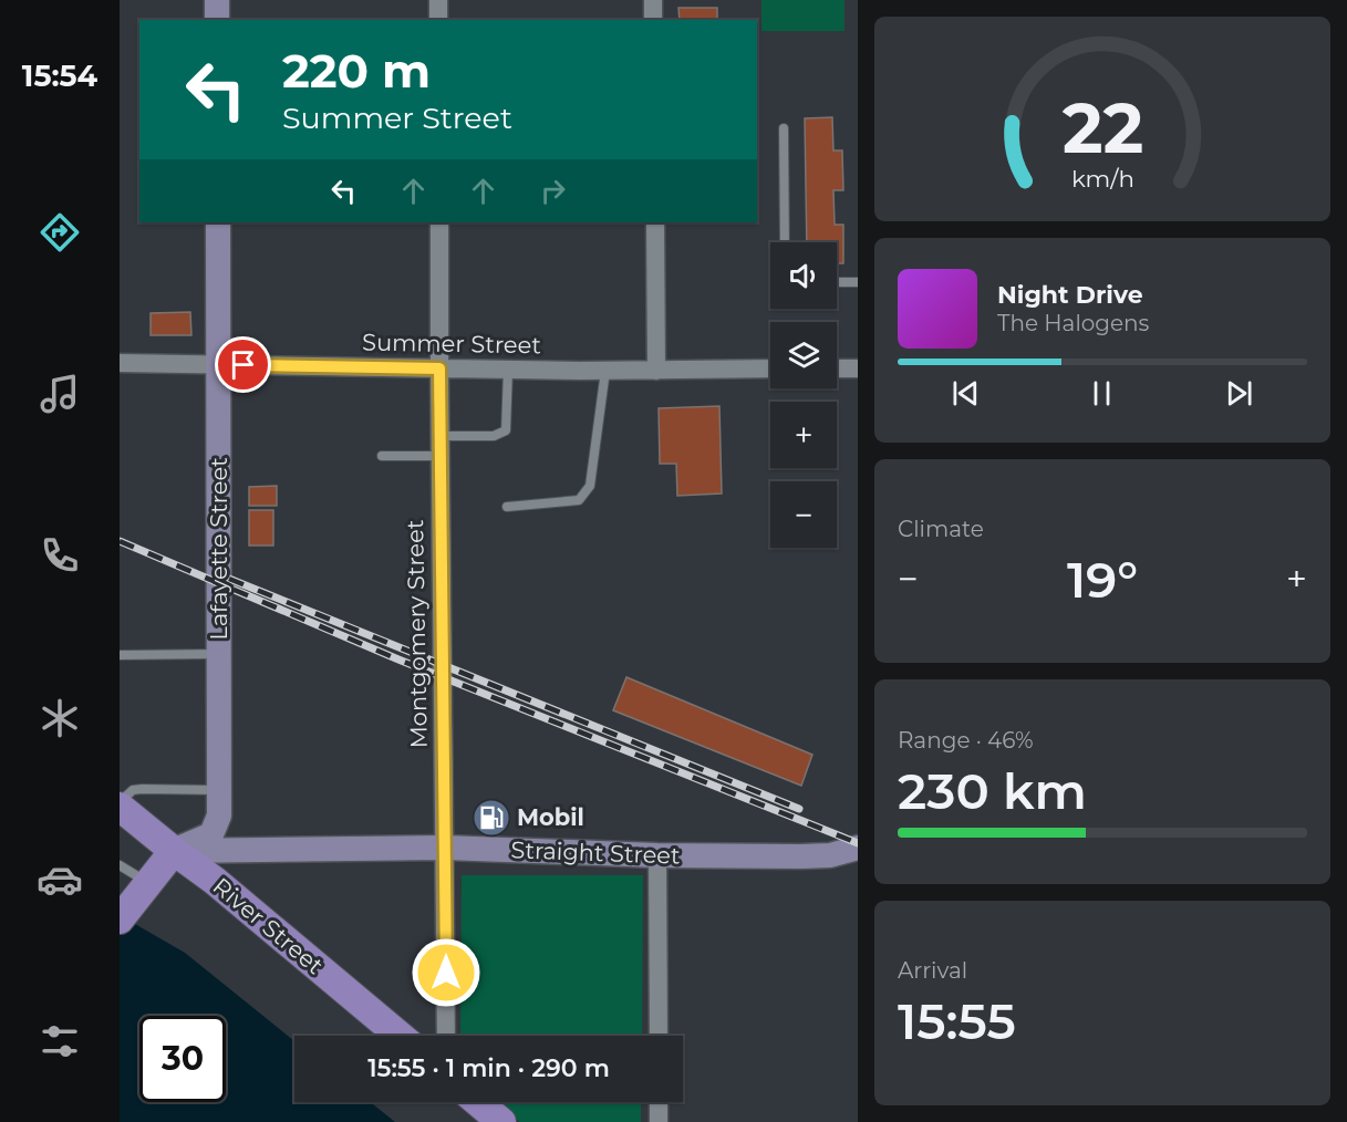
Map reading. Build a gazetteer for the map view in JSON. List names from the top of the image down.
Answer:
{
  "streets": {
    "main road": ["Lafayette Street", "Straight Street", "River Street"],
    "street": ["Summer Street", "Montgomery Street"]
  },
  "crossings": [
    ["Summer Street", "Lafayette Street"],
    ["Summer Street", "Montgomery Street"],
    ["Lafayette Street", "Straight Street"],
    ["Lafayette Street", "River Street"],
    ["Montgomery Street", "Straight Street"],
    ["Straight Street", "River Street"]
  ],
  "places": {
    "fuel station": ["Mobil"]
  },
  "page": {
    "tabs": "15:54",
    "turn": ["220 m", "Summer Street"],
    "map_buttons": ["+", "−"],
    "song": ["Night Drive", "The Halogens"],
    "tile": [
      "Climate",
      ["Range · 46%", "230 km"],
      ["Arrival", "15:55"]
    ],
    "heat": ["−", "19°", "+"],
    "limit": "30",
    "trip": "15:55 · 1 min · 290 m",
    "gauge": ["22", "km/h"]
  }
}
